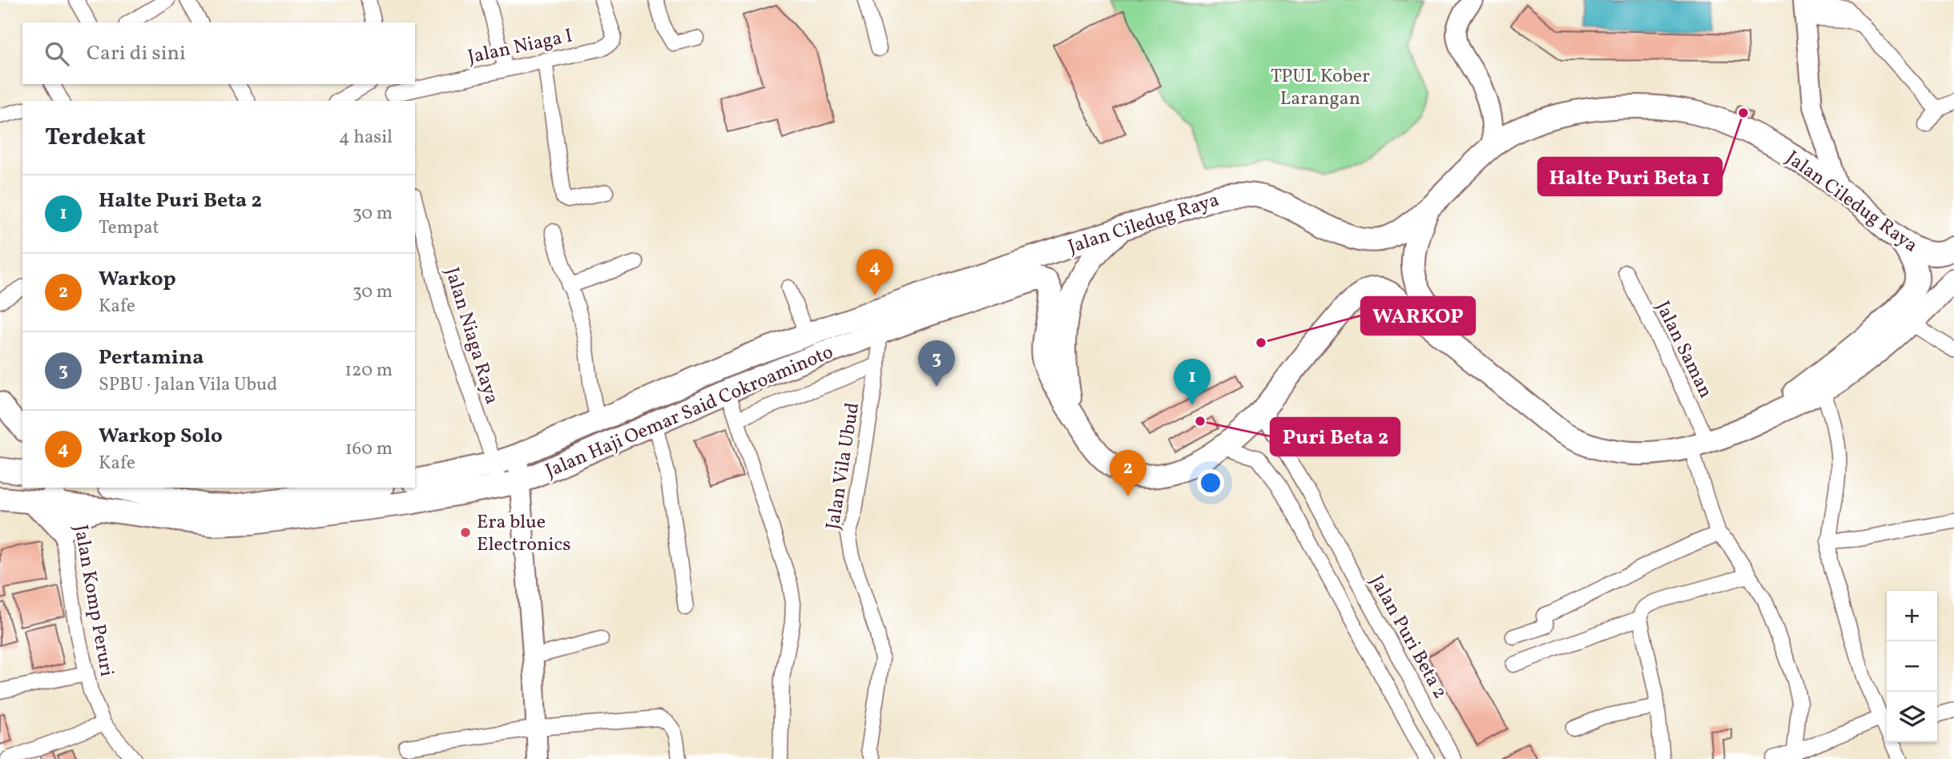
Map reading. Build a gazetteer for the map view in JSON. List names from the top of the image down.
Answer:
{
  "streets": {
    "main road": ["Jalan Ciledug Raya", "Jalan Haji Oemar Said Cokroaminoto"],
    "street": [
      "Jalan Niaga I",
      "Jalan Niaga Raya",
      "Jalan Saman",
      "Jalan Vila Ubud",
      "Jalan Komp Peruri",
      "Jalan Puri Beta 2"
    ]
  },
  "crossings": [
    ["Jalan Ciledug Raya", "Jalan Haji Oemar Said Cokroaminoto"],
    ["Jalan Niaga Raya", "Jalan Haji Oemar Said Cokroaminoto"],
    ["Jalan Haji Oemar Said Cokroaminoto", "Jalan Vila Ubud"],
    ["Jalan Haji Oemar Said Cokroaminoto", "Jalan Komp Peruri"]
  ],
  "parks": ["TPUL Kober Larangan"],
  "places": [
    "Halte Puri Beta 1",
    "WARKOP",
    "Puri Beta 2",
    "Era blue Electronics"
  ],
  "page": {
    "search": "Cari di sini",
    "heading": ["Terdekat", "4 hasil"],
    "list": [
      {
        "mark": "1",
        "name": "Halte Puri Beta 2",
        "note": "Tempat",
        "value": "30 m"
      },
      {
        "mark": "2",
        "name": "Warkop",
        "note": "Kafe",
        "value": "30 m"
      },
      {
        "mark": "3",
        "name": "Pertamina",
        "note": "SPBU · Jalan Vila Ubud",
        "value": "120 m"
      },
      {
        "mark": "4",
        "name": "Warkop Solo",
        "note": "Kafe",
        "value": "160 m"
      }
    ],
    "pins": [
      "4",
      "3",
      "1",
      "2"
    ],
    "map_buttons": ["+", "−"]
  }
}
